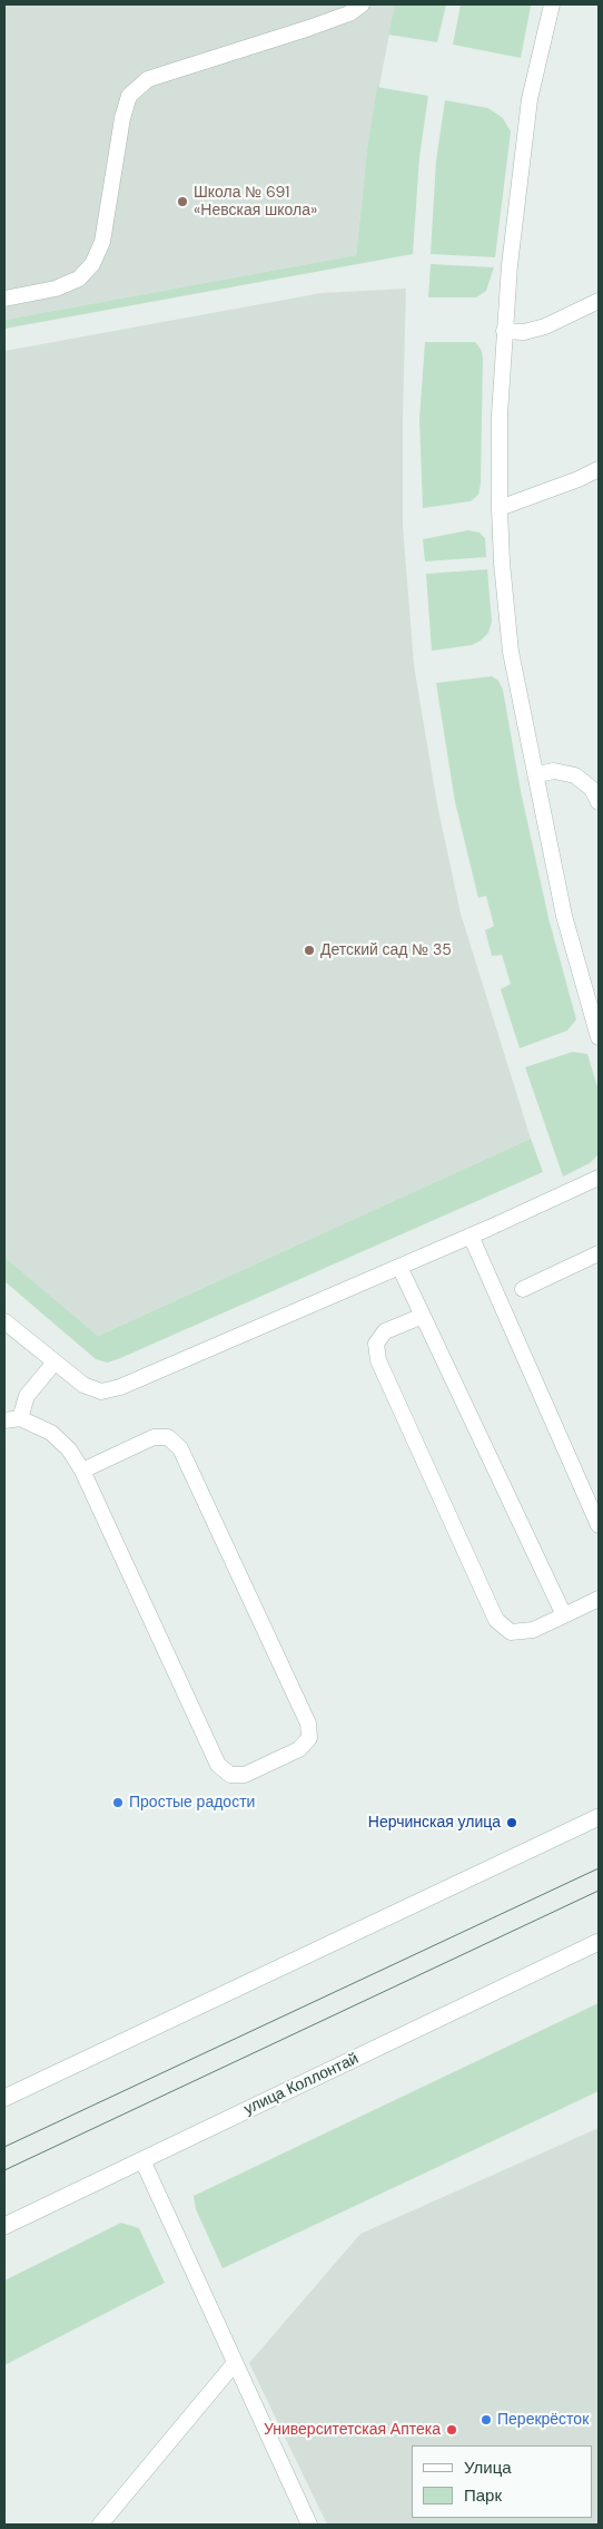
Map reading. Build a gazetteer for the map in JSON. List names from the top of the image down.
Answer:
{
  "streets": {
    "main road": ["улица Коллонтай"]
  },
  "places": [
    "Школа № 691 «Невская школа»",
    "Детский сад № 35",
    "Простые радости",
    "Нерчинская улица",
    "Перекрёсток",
    "Университетская Аптека"
  ],
  "legend": ["Улица", "Парк"]
}
